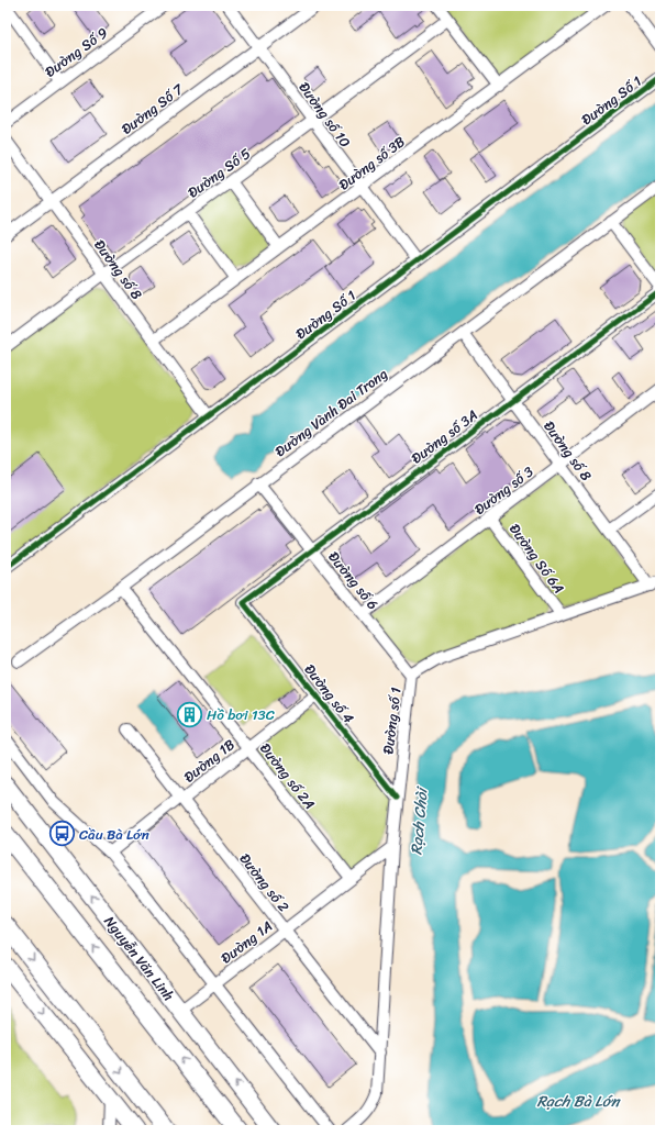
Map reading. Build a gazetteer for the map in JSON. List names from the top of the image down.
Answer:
{
  "streets": {
    "highway": ["Nguyễn Văn Linh"],
    "street": [
      "Đường Số 9",
      "Đường Số 1",
      "Đường Số 7",
      "Đường số 10",
      "Đường số 3B",
      "Đường Số 5",
      "Đường số 8",
      "Đường Vành Đai Trong",
      "Đường số 3A",
      "Đường số 3",
      "Đường Số 6A",
      "Đường số 6",
      "Đường số 4",
      "Đường số 1",
      "Đường 1B",
      "Đường số 2A",
      "Đường số 2",
      "Đường 1A"
    ]
  },
  "crossings": [
    ["Đường Số 1", "Đường số 10"],
    ["Đường Số 1", "Đường số 8"],
    ["Đường Số 7", "Đường số 10"],
    ["Đường Số 7", "Đường số 8"],
    ["Đường số 10", "Đường số 3B"],
    ["Đường số 10", "Đường Số 5"],
    ["Đường số 3B", "Đường số 8"],
    ["Đường Số 5", "Đường số 8"],
    ["Đường số 8", "Đường Vành Đai Trong"],
    ["Đường số 8", "Đường số 3A"],
    ["Đường số 8", "Đường số 3"],
    ["Đường số 8", "Đường số 1"],
    ["Đường Vành Đai Trong", "Đường số 6"],
    ["Đường Vành Đai Trong", "Đường số 2A"],
    ["Đường số 3A", "Đường số 6"],
    ["Đường số 3A", "Đường số 4"],
    ["Đường số 3", "Đường Số 6A"],
    ["Đường số 3", "Đường số 6"],
    ["Đường Số 6A", "Đường số 1"],
    ["Đường số 6", "Đường số 1"],
    ["Đường số 4", "Đường số 1"],
    ["Đường số 4", "Đường 1B"],
    ["Đường số 1", "Đường số 2"],
    ["Đường số 1", "Đường 1A"],
    ["Đường 1B", "Đường số 2A"],
    ["Đường 1B", "Đường số 2"],
    ["Đường số 2A", "Đường 1A"],
    ["Đường số 2", "Đường 1A"],
    ["Đường 1A", "Nguyễn Văn Linh"]
  ],
  "one_way": ["Nguyễn Văn Linh"],
  "water": ["Rạch Chòi", "Rạch Bà Lớn"],
  "places": {
    "building": ["Hồ bơi 13C"],
    "bus stop": ["Cầu Bà Lớn"]
  }
}
